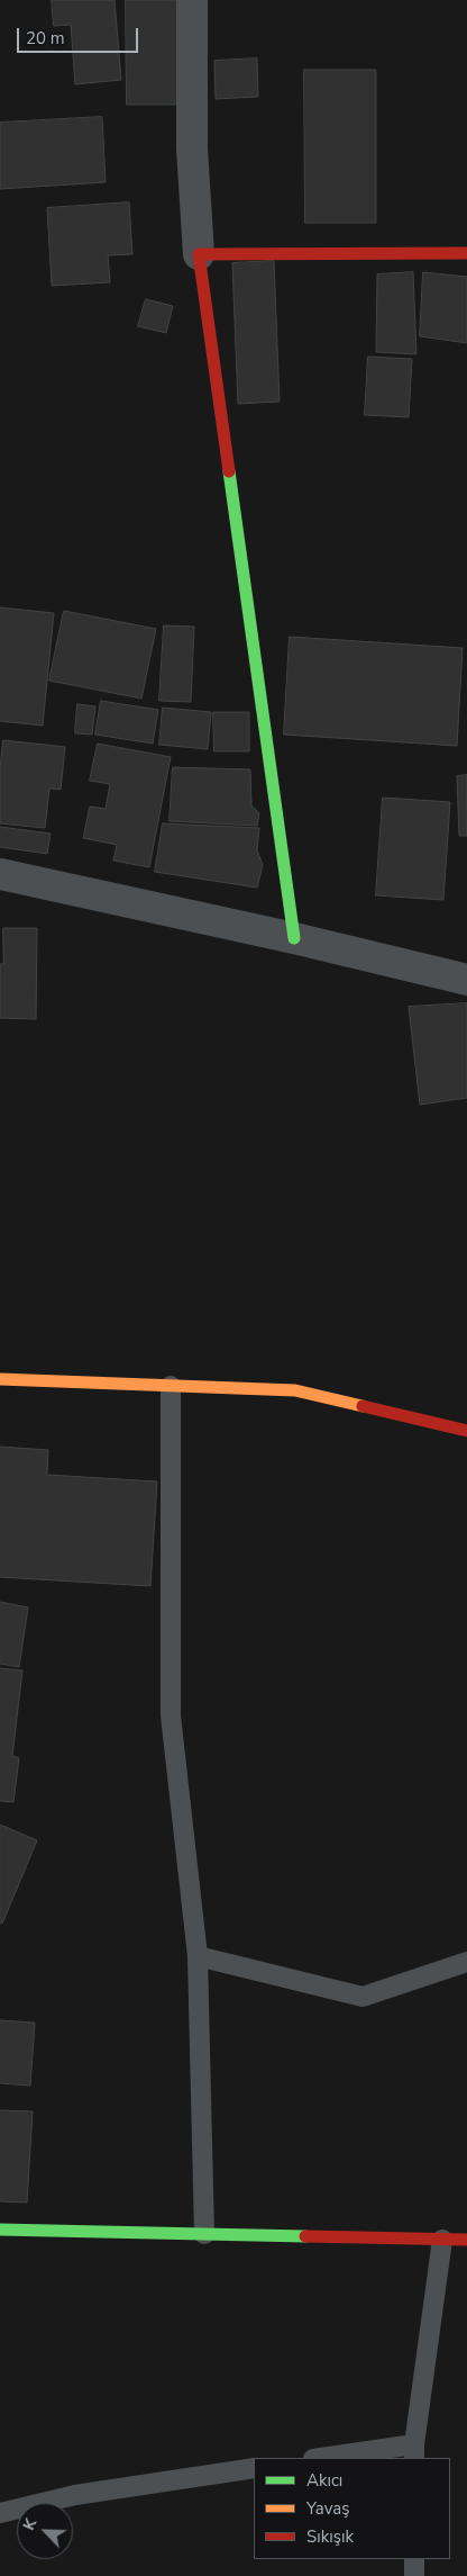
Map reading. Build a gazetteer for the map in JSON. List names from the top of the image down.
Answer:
{
  "legend": ["Akıcı", "Yavaş", "Sıkışık"],
  "scale_bar": "20 m",
  "north": "top left"
}
